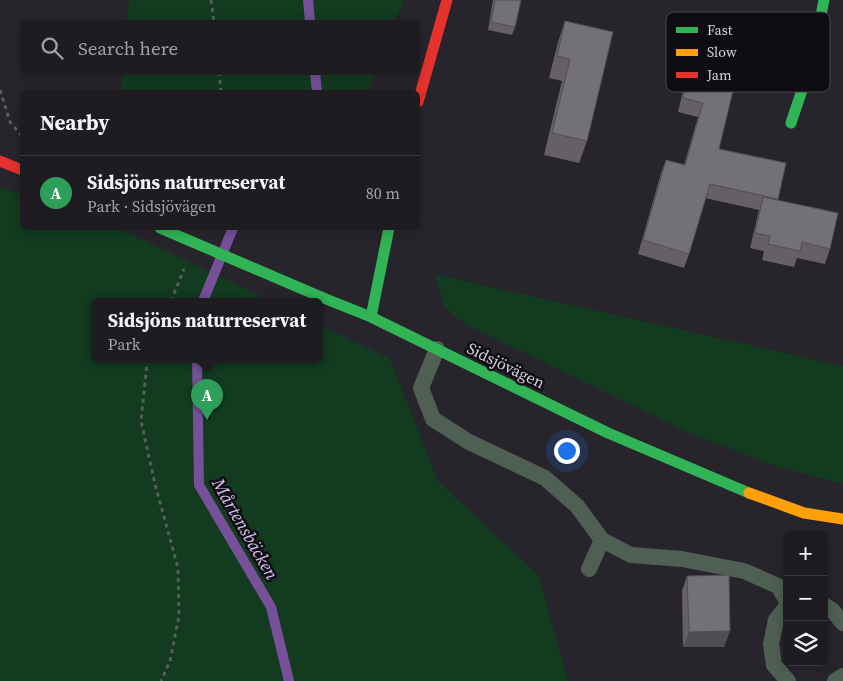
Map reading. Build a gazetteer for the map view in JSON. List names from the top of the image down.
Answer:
{
  "streets": {
    "main road": ["Sidsjövägen"]
  },
  "water": ["Mårtensbäcken"],
  "legend": ["Fast", "Slow", "Jam"],
  "page": {
    "search": "Search here",
    "heading": "Nearby",
    "list": [
      {
        "mark": "A",
        "name": "Sidsjöns naturreservat",
        "note": "Park · Sidsjövägen",
        "value": "80 m"
      }
    ],
    "popup": ["Sidsjöns naturreservat", "Park"],
    "pins": "A",
    "map_buttons": ["+", "−"]
  }
}
